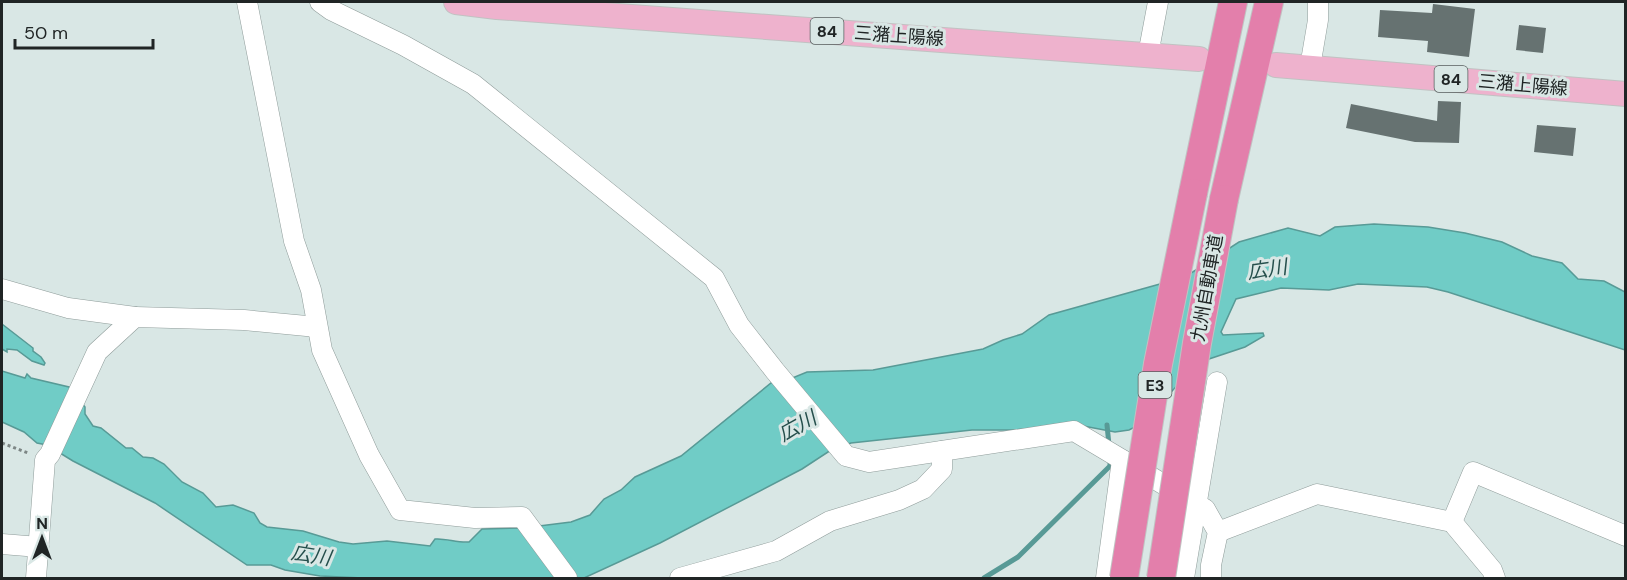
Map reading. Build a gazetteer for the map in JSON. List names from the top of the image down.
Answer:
{
  "streets": {
    "highway": ["九州自動車道", "E3"],
    "main road": ["84", "三潴上陽線"]
  },
  "water": ["広川"],
  "scale_bar": "50 m",
  "north": "top"
}
